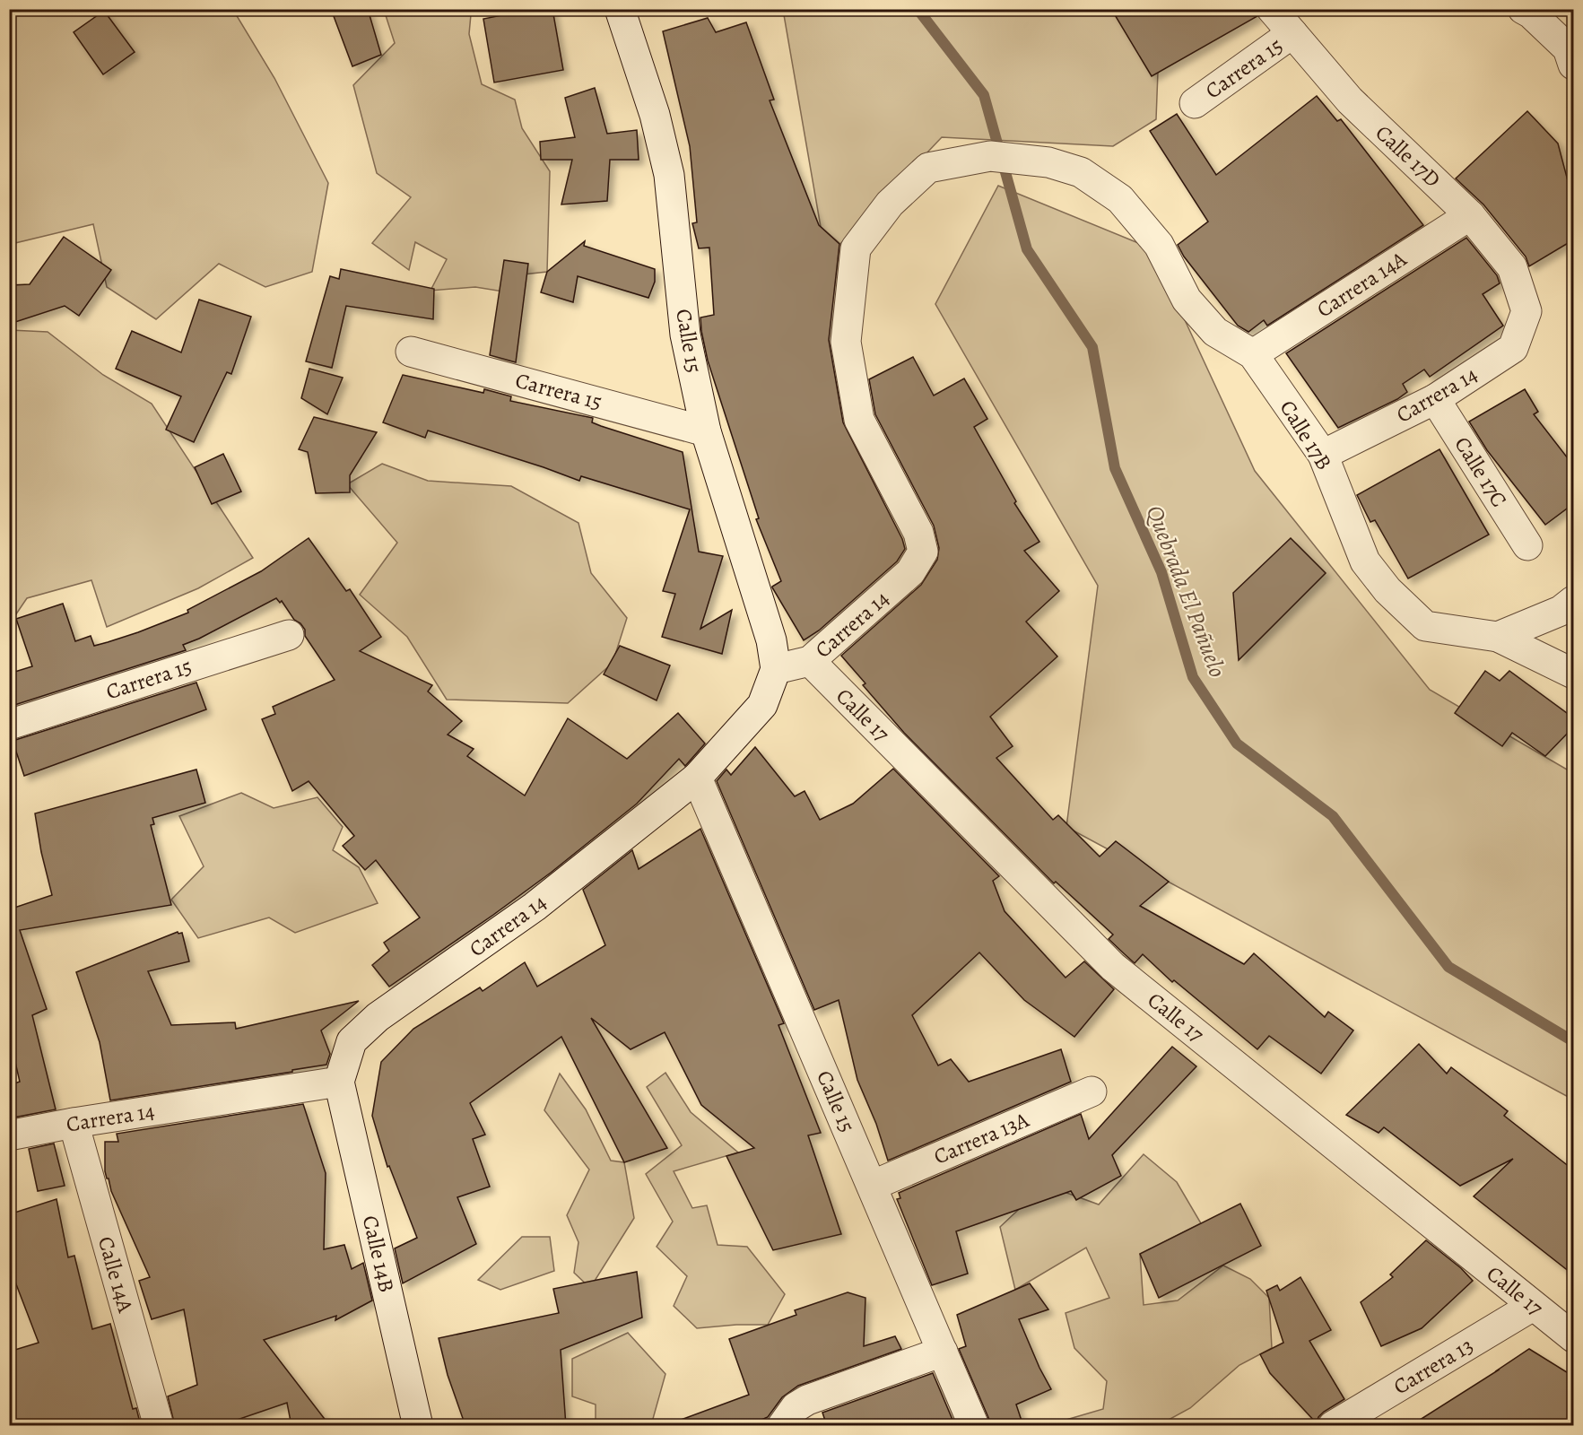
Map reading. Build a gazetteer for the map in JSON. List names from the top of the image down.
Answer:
{
  "streets": {
    "street": [
      "Carrera 15",
      "Calle 17D",
      "Carrera 14A",
      "Calle 15",
      "Carrera 14",
      "Calle 17B",
      "Calle 17C",
      "Calle 17",
      "Carrera 13A",
      "Calle 14B",
      "Calle 14A",
      "Carrera 13"
    ]
  },
  "crossings": [
    ["Carrera 15", "Calle 17D"],
    ["Carrera 15", "Calle 15"],
    ["Calle 17D", "Carrera 14A"],
    ["Calle 17D", "Carrera 14"],
    ["Carrera 14A", "Calle 17B"],
    ["Calle 15", "Carrera 14"],
    ["Calle 15", "Carrera 13A"],
    ["Carrera 14", "Calle 17B"],
    ["Carrera 14", "Calle 17C"],
    ["Carrera 14", "Calle 17"],
    ["Carrera 14", "Calle 14B"],
    ["Carrera 14", "Calle 14A"],
    ["Calle 17", "Carrera 13"]
  ],
  "water": ["Quebrada El Pañuelo"]
}
